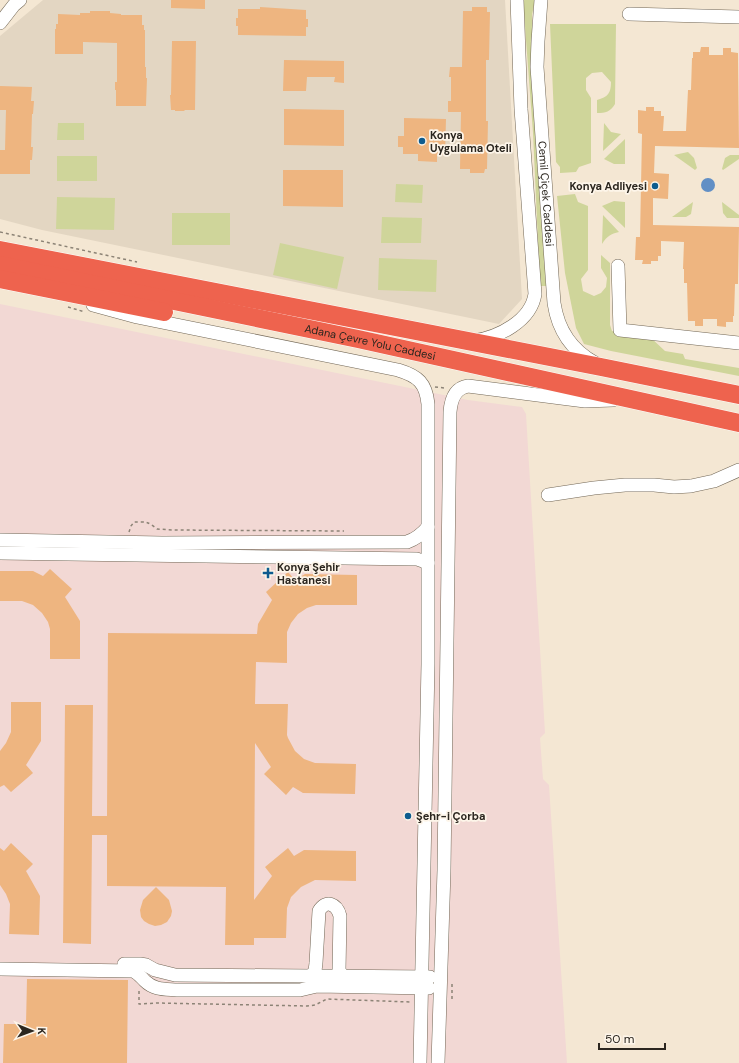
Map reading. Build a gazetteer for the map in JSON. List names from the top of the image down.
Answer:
{
  "streets": {
    "highway": ["Adana Çevre Yolu Caddesi"],
    "street": ["Cemil Çiçek Caddesi"]
  },
  "crossings": [
    ["Cemil Çiçek Caddesi", "Adana Çevre Yolu Caddesi"]
  ],
  "places": {
    "other": ["Konya Uygulama Oteli", "Konya Adliyesi", "Şehr-i Çorba"],
    "health": ["Konya Şehir Hastanesi"]
  },
  "scale_bar": "50 m",
  "north": "right"
}
